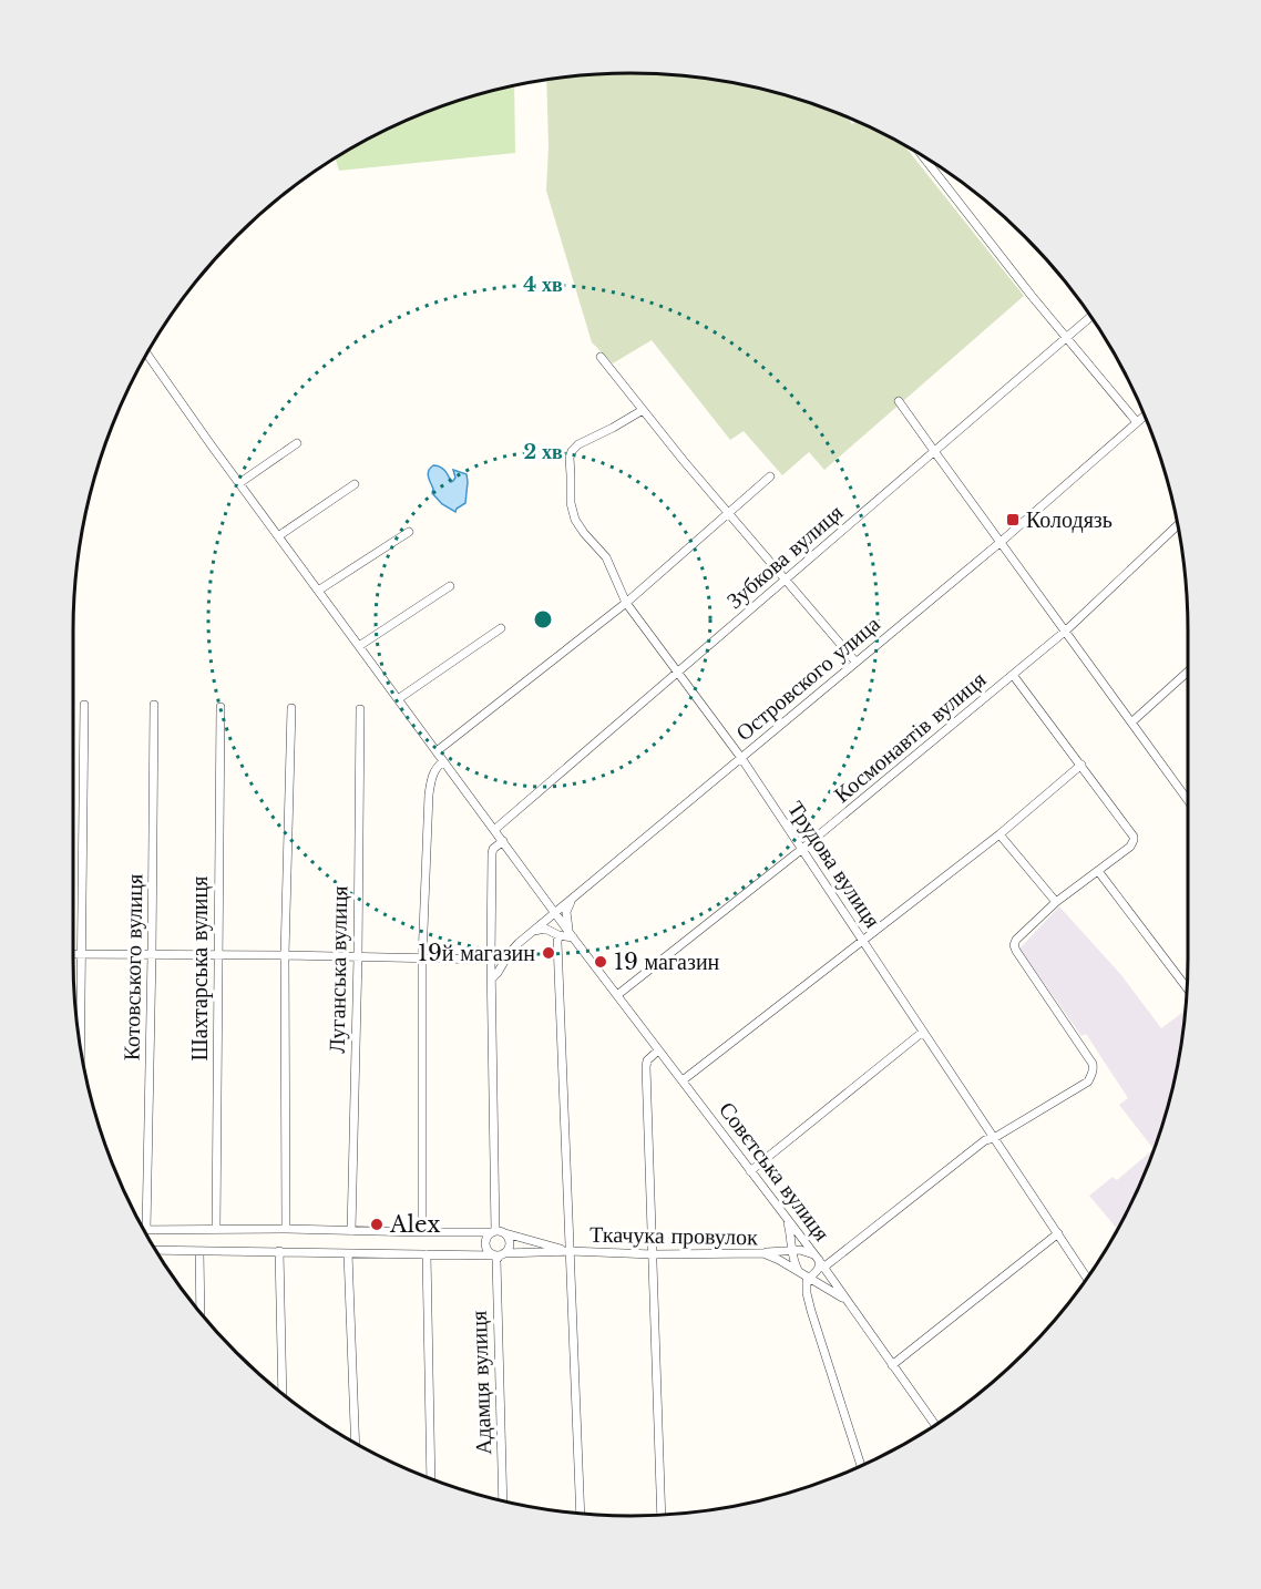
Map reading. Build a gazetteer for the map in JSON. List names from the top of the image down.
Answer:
{
  "streets": {
    "street": [
      "Зубкова вулиця",
      "Островского улица",
      "Космонавтів вулиця",
      "Трудова вулиця",
      "Котовського вулиця",
      "Шахтарська вулиця",
      "Луганська вулиця",
      "Совєтська вулиця",
      "Ткачука провулок",
      "Адамця вулиця"
    ]
  },
  "crossings": [
    ["Зубкова вулиця", "Трудова вулиця"],
    ["Зубкова вулиця", "Совєтська вулиця"],
    ["Островского улица", "Трудова вулиця"],
    ["Островского улица", "Совєтська вулиця"],
    ["Космонавтів вулиця", "Трудова вулиця"],
    ["Космонавтів вулиця", "Совєтська вулиця"],
    ["Совєтська вулиця", "Ткачука провулок"]
  ],
  "places": {
    "transit": ["Колодязь"],
    "other": ["19й магазин", "19 магазин", "Alex"]
  },
  "rings": ["4 хв", "2 хв"]
}
